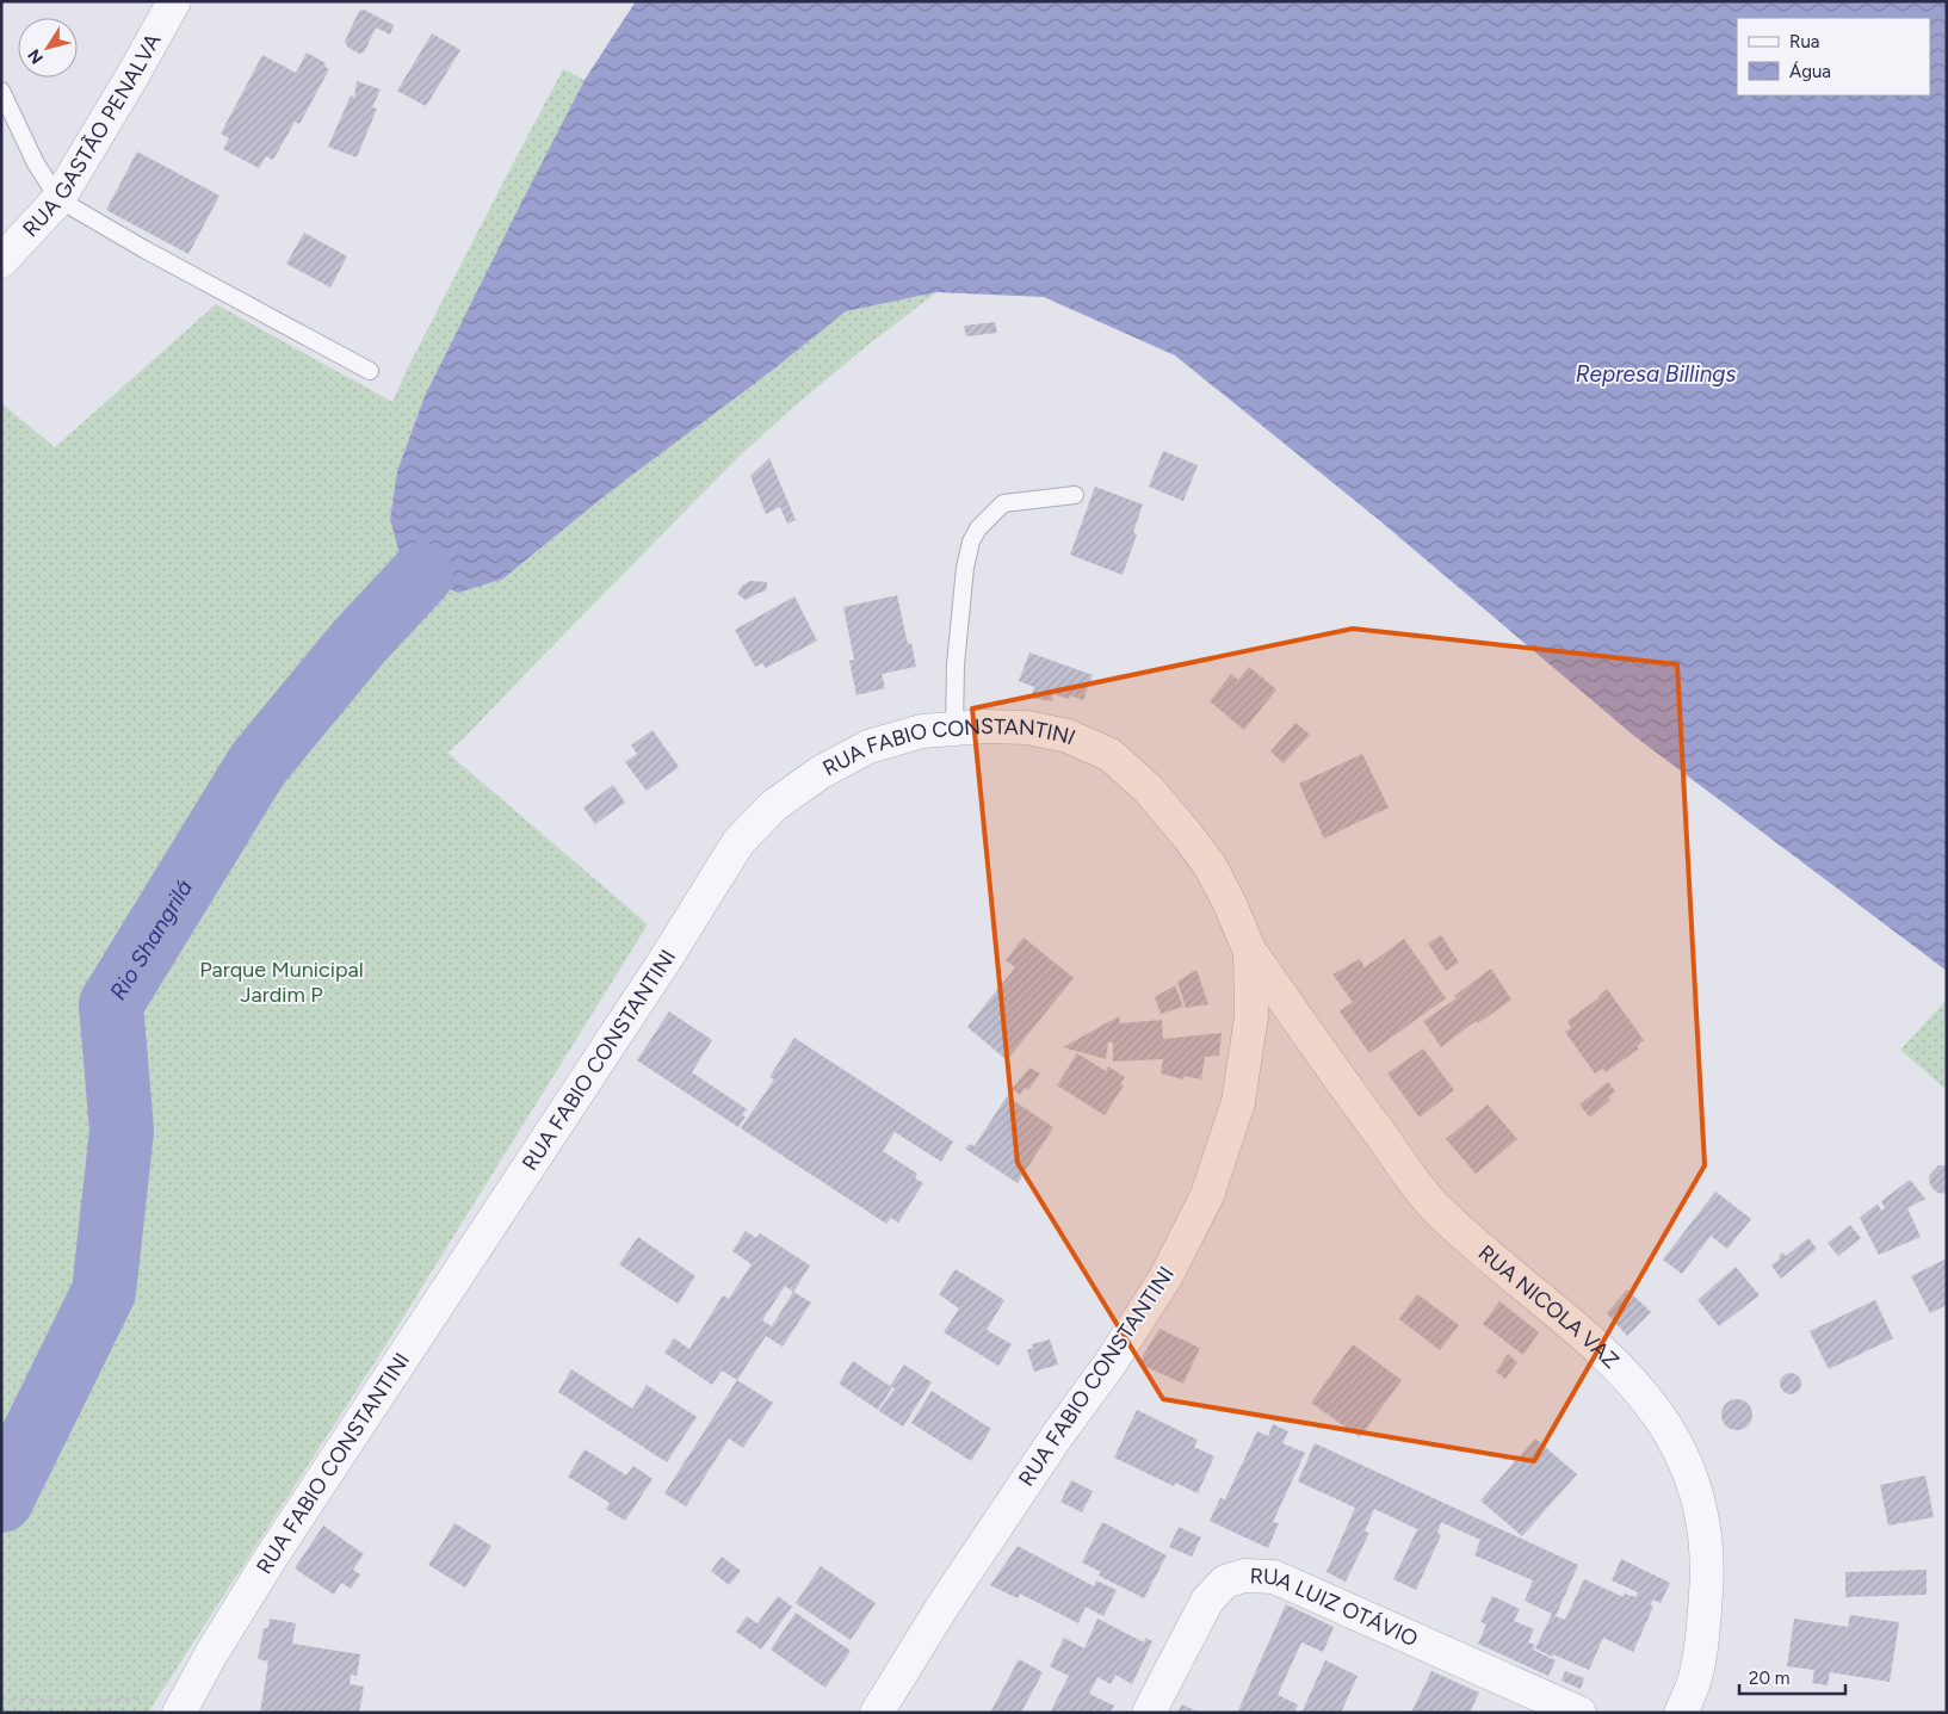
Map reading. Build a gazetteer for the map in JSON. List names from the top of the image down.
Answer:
{
  "streets": {
    "street": [
      "RUA GASTÃO PENALVA",
      "RUA FABIO CONSTANTINI",
      "RUA NICOLA VAZ",
      "RUA LUIZ OTÁVIO"
    ]
  },
  "crossings": [
    ["RUA FABIO CONSTANTINI", "RUA NICOLA VAZ"]
  ],
  "water": ["Represa Billings", "Rio Shangrilá"],
  "parks": ["Parque Municipal Jardim P"],
  "legend": ["Rua", "Água"],
  "scale_bar": "20 m",
  "north": "bottom left"
}
